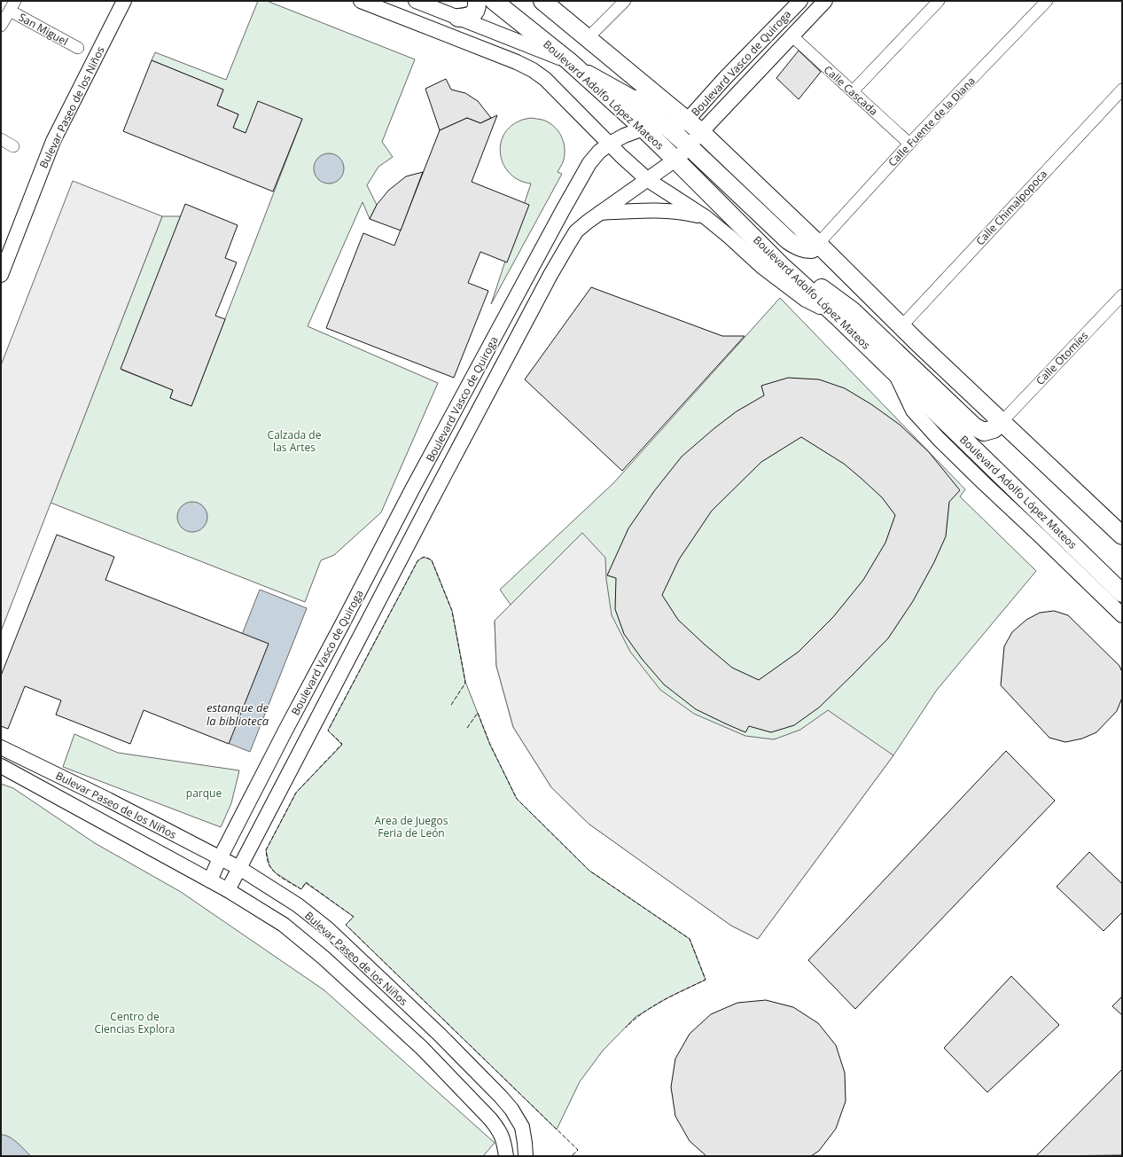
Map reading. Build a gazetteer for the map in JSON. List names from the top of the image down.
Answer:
{
  "streets": {
    "main road": ["Boulevard Adolfo López Mateos"],
    "street": [
      "San Miguel",
      "Boulevard Vasco de Quiroga",
      "Calle Cascada",
      "Bulevar Paseo de los Niños",
      "Calle Fuente de la Diana",
      "Calle Chimalpopoca",
      "Calle Otomíes"
    ]
  },
  "crossings": [
    ["Boulevard Vasco de Quiroga", "Calle Cascada"],
    ["Boulevard Vasco de Quiroga", "Boulevard Adolfo López Mateos"],
    ["Boulevard Vasco de Quiroga", "Bulevar Paseo de los Niños"],
    ["Calle Cascada", "Calle Fuente de la Diana"]
  ],
  "water": ["estanque de la biblioteca"],
  "parks": [
    "Calzada de las Artes",
    "parque",
    "Area de Juegos Feria de León",
    "Centro de Ciencias Explora"
  ]
}
